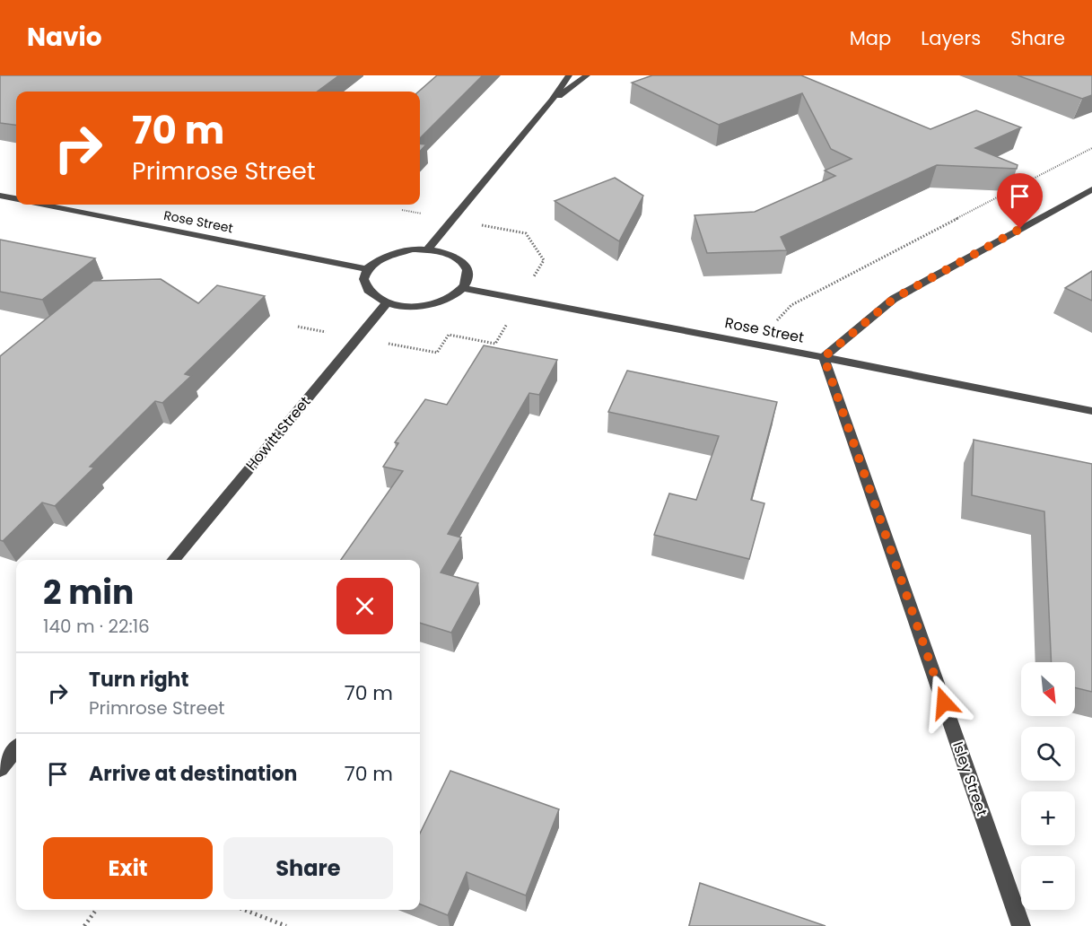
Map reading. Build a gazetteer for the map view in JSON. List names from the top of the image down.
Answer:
{
  "streets": {
    "street": ["Rose Street", "Howitt Street", "Isley Street"]
  },
  "crossings": [
    ["Rose Street", "Isley Street"]
  ],
  "north": "bottom right",
  "page": {
    "header": "Navio",
    "nav": ["Map", "Layers", "Share"],
    "turn": ["70 m", "Primrose Street"],
    "heading": ["2 min", "140 m · 22:16"],
    "list": [
      {
        "name": "Turn right",
        "note": "Primrose Street",
        "value": "70 m"
      },
      {
        "name": "Arrive at destination",
        "value": "70 m"
      }
    ],
    "map_buttons": ["+", "−"],
    "buttons": ["Exit", "Share"]
  }
}
